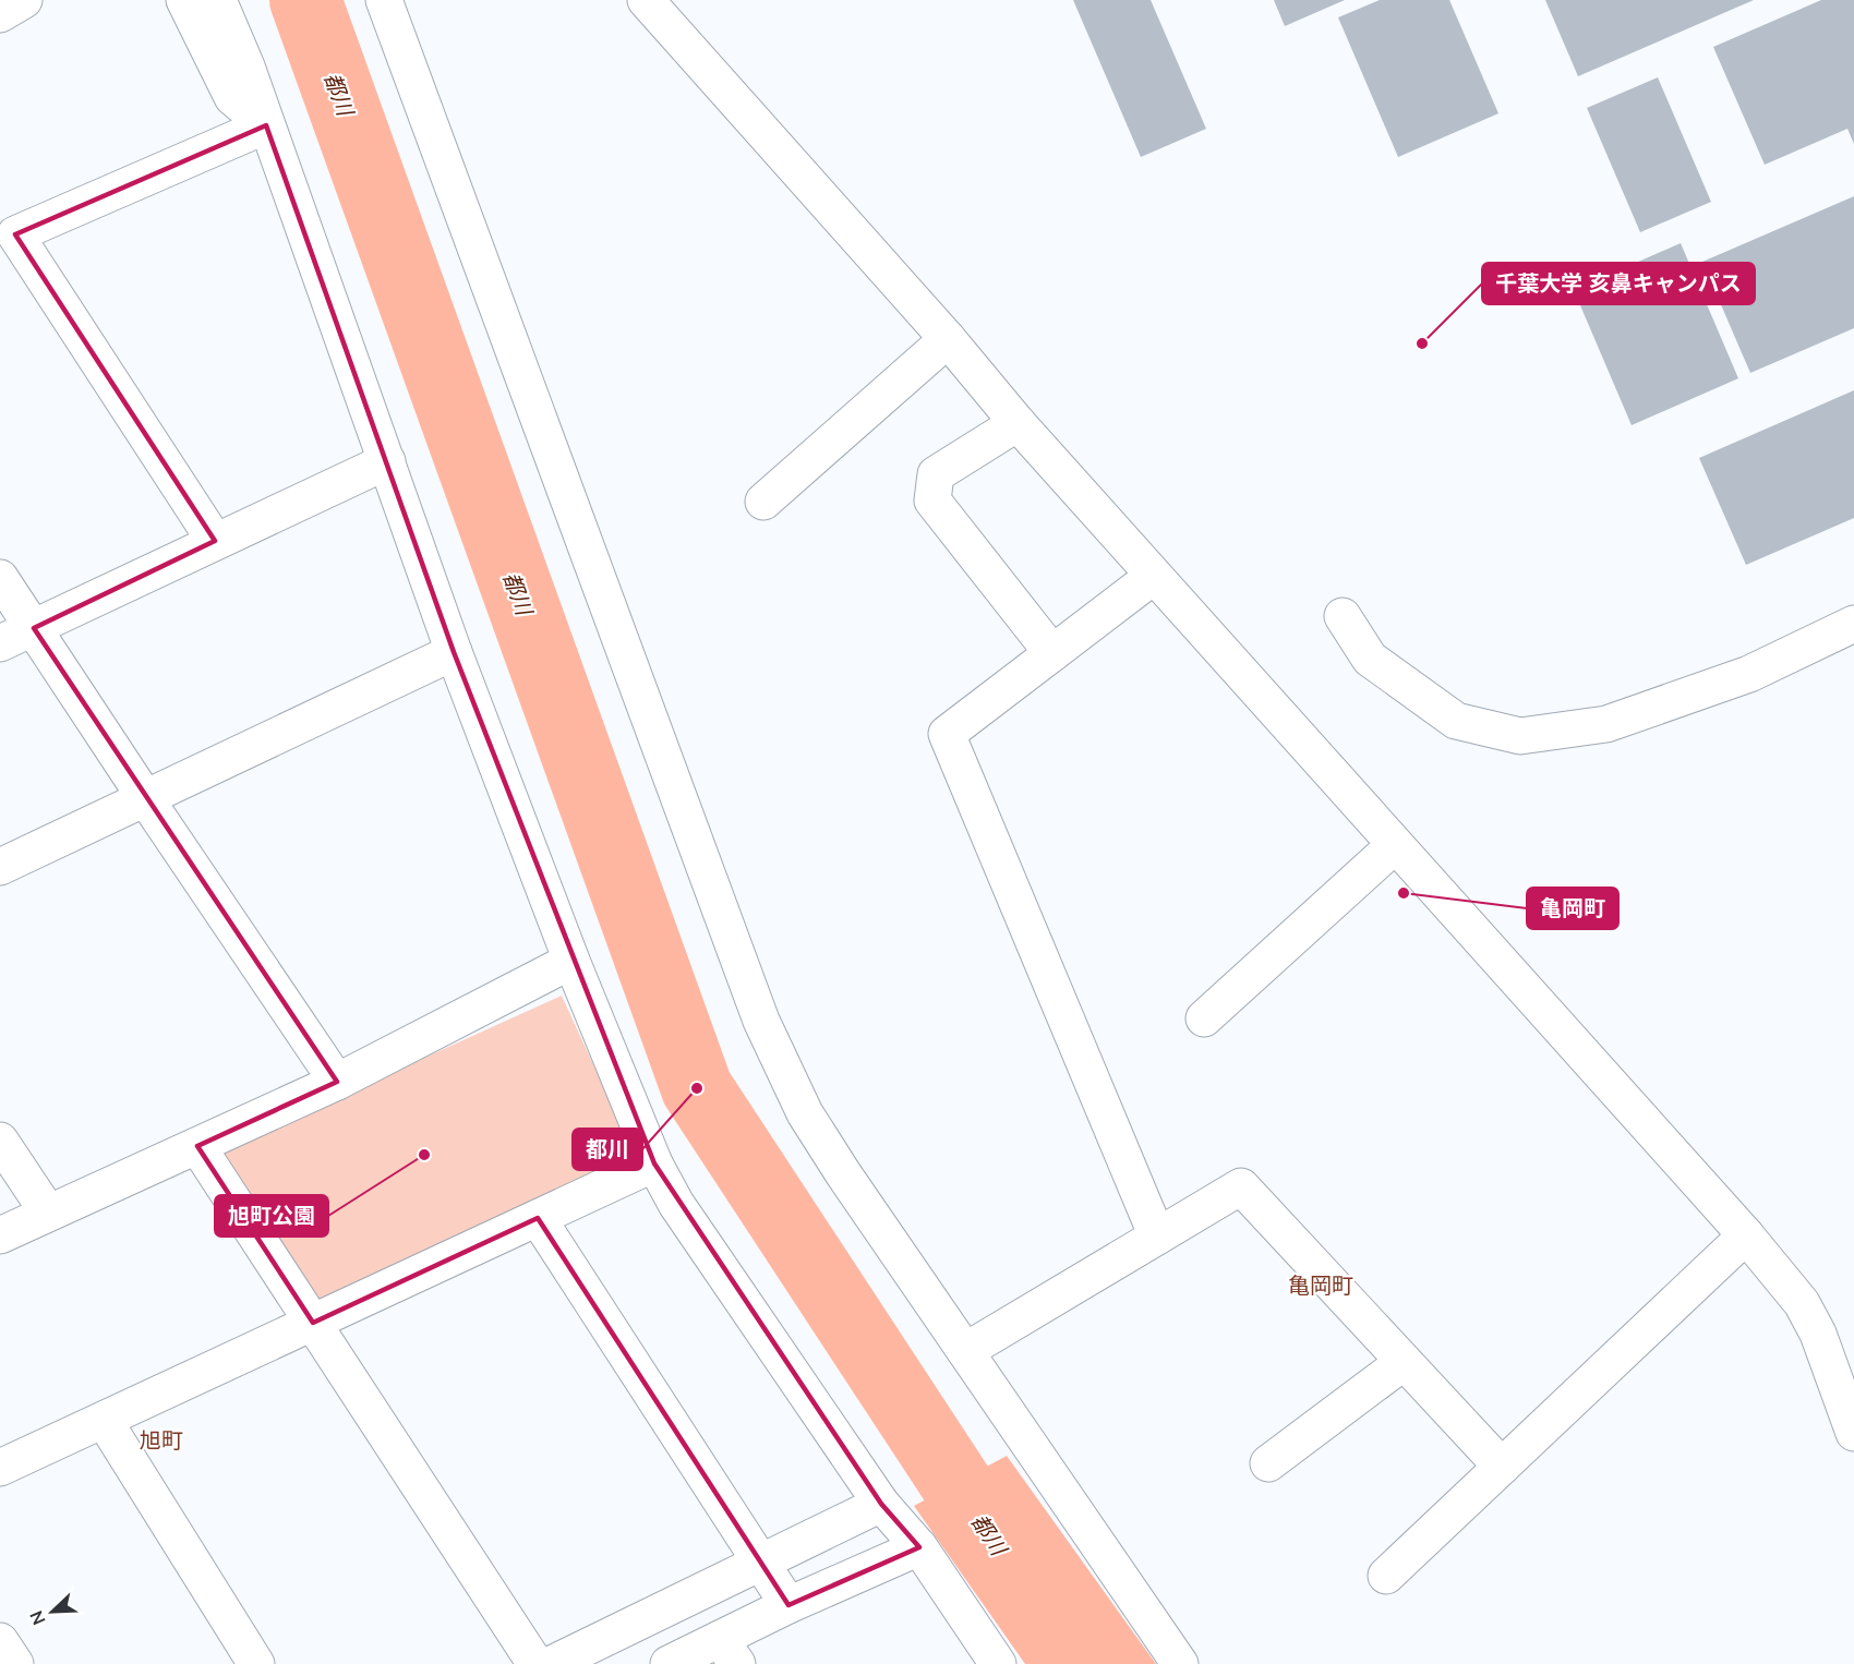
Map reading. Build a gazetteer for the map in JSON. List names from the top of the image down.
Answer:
{
  "districts": ["亀岡町", "旭町"],
  "water": ["都川"],
  "places": [
    "千葉大学 亥鼻キャンパス",
    "亀岡町",
    "都川",
    "旭町公園"
  ],
  "north": "bottom left"
}
